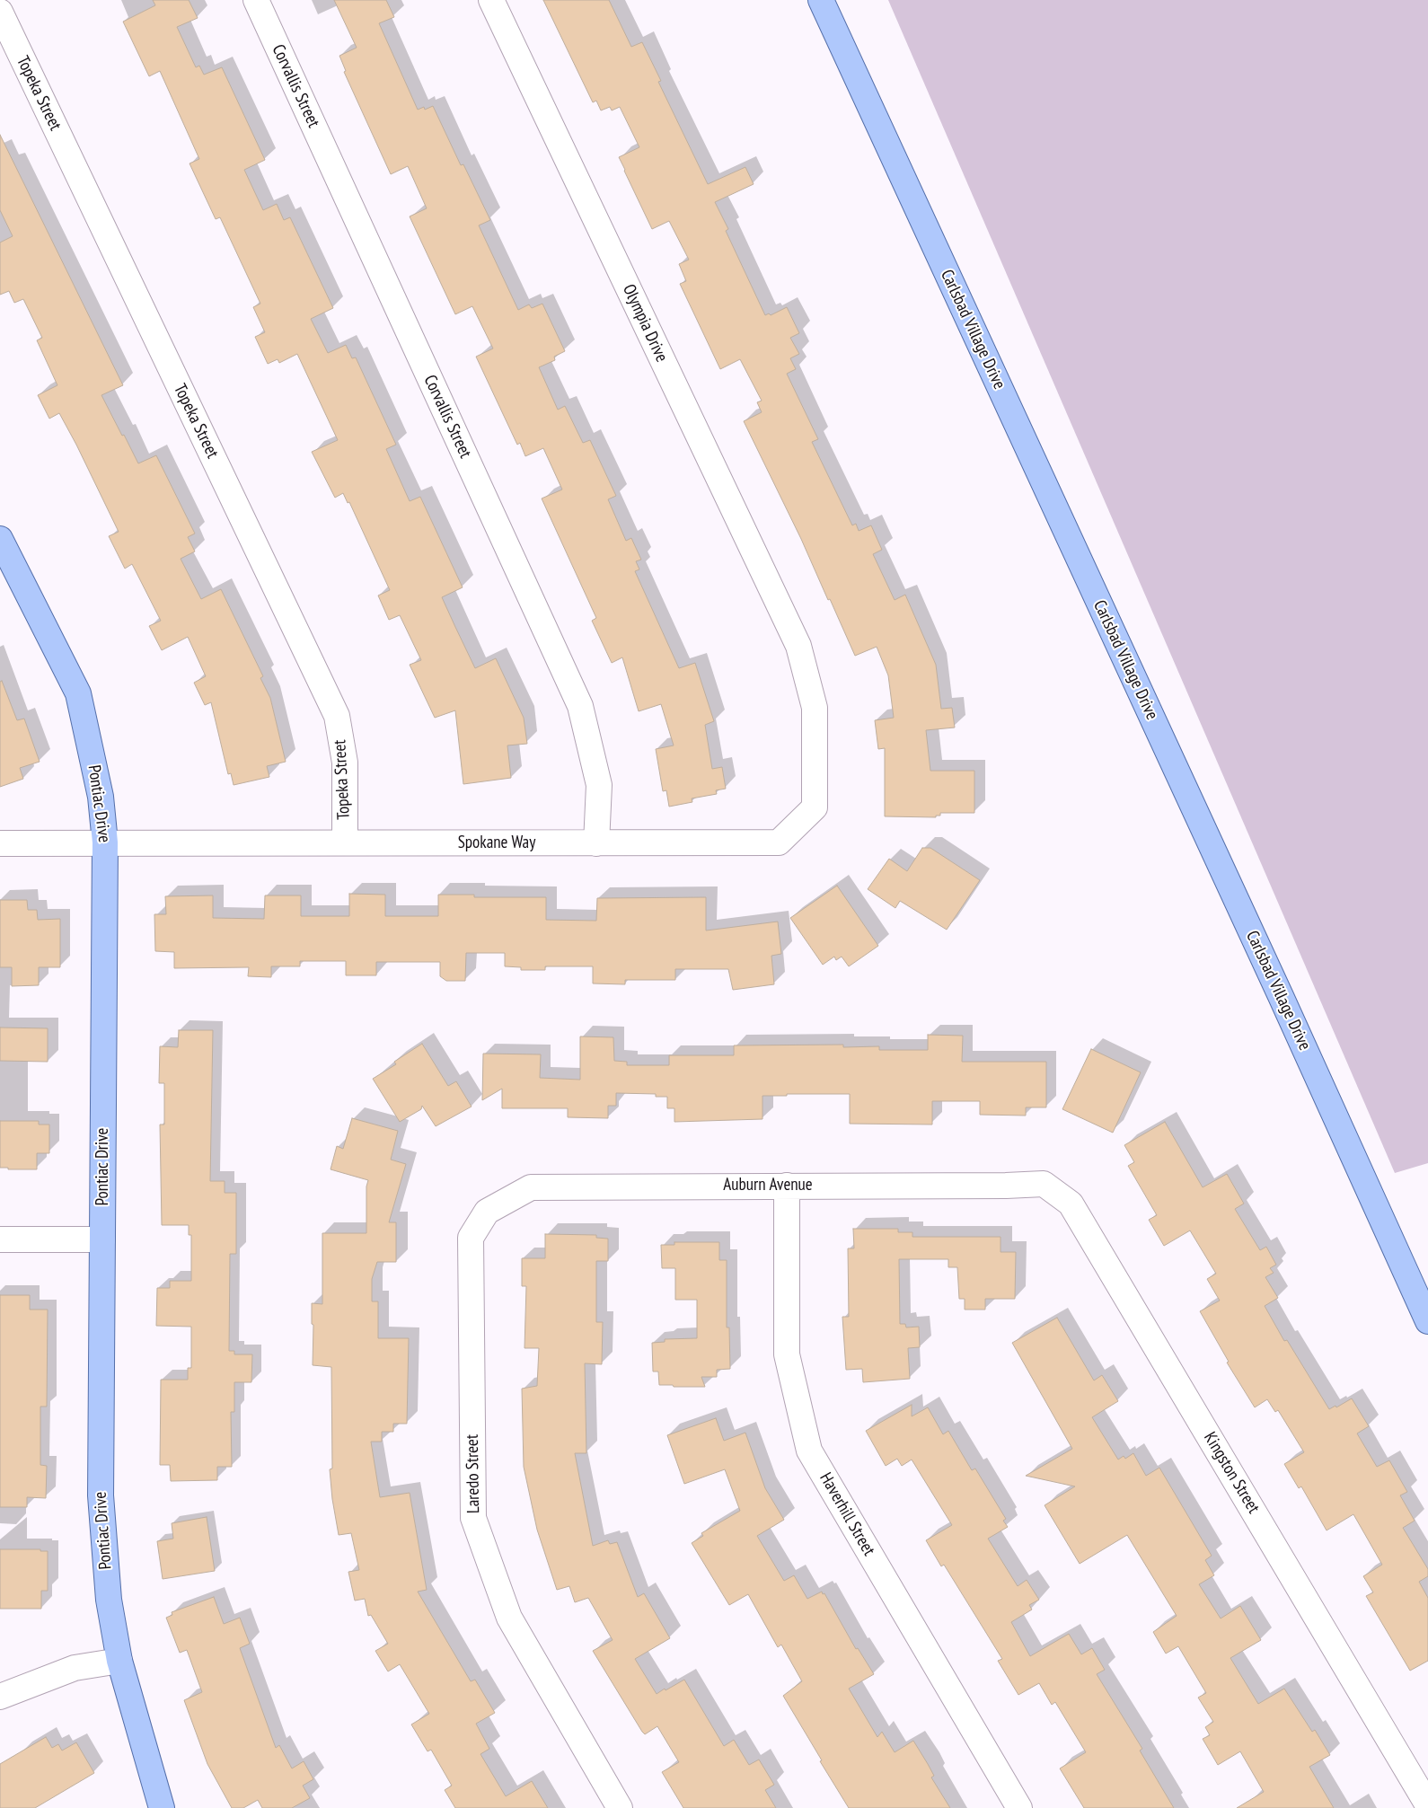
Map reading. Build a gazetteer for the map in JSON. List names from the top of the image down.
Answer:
{
  "streets": {
    "main road": ["Carlsbad Village Drive", "Pontiac Drive"],
    "street": [
      "Corvallis Street",
      "Topeka Street",
      "Olympia Drive",
      "Spokane Way",
      "Auburn Avenue",
      "Kingston Street",
      "Laredo Street",
      "Haverhill Street"
    ]
  },
  "crossings": [
    ["Corvallis Street", "Spokane Way"],
    ["Topeka Street", "Spokane Way"],
    ["Olympia Drive", "Spokane Way"],
    ["Pontiac Drive", "Spokane Way"],
    ["Auburn Avenue", "Kingston Street"],
    ["Auburn Avenue", "Laredo Street"],
    ["Auburn Avenue", "Haverhill Street"]
  ]
}
